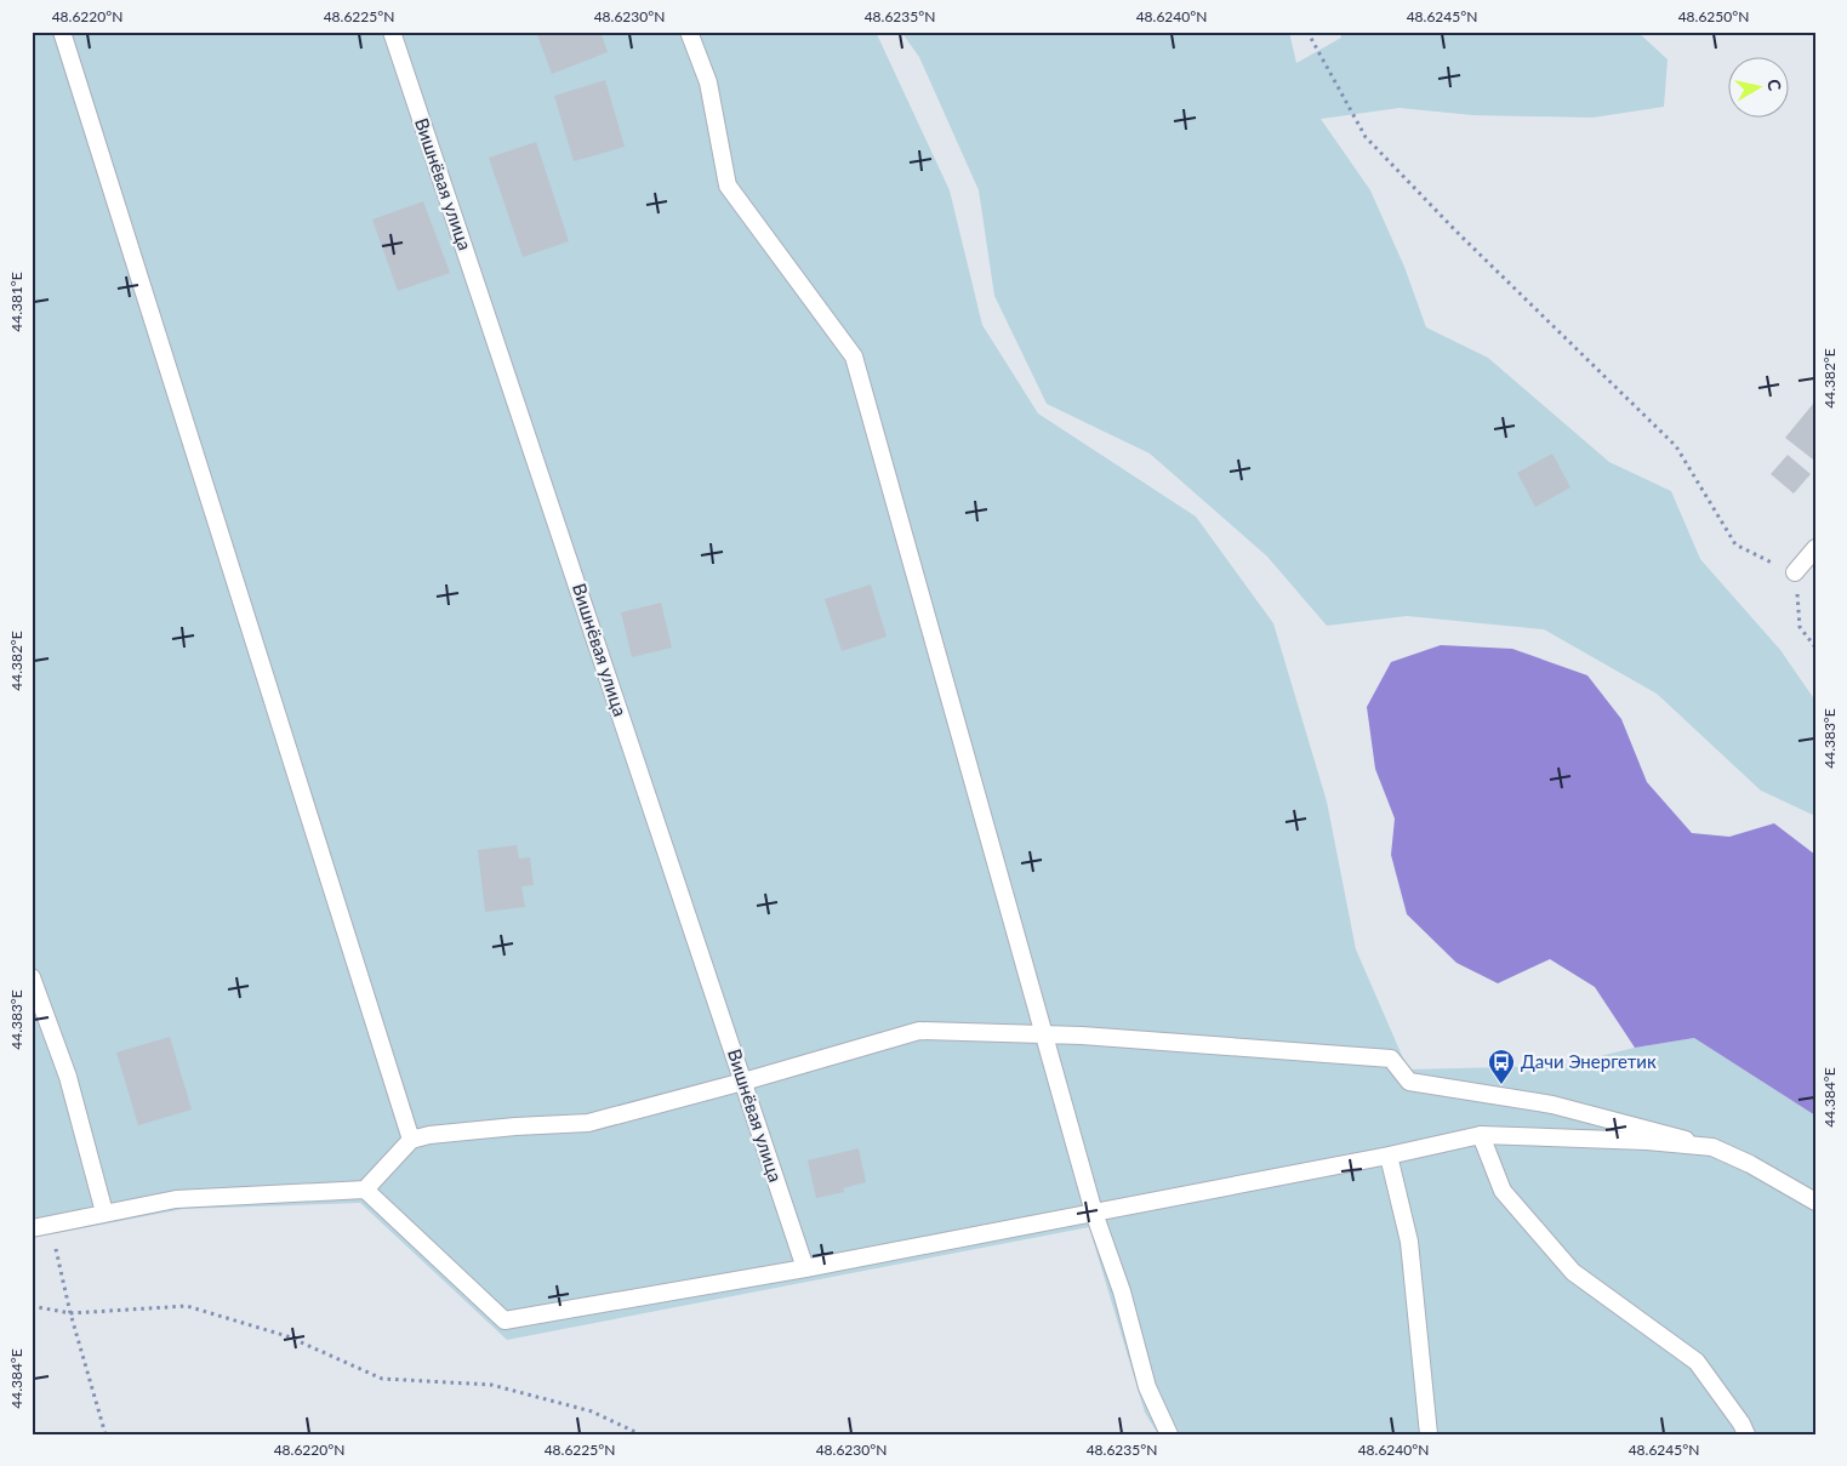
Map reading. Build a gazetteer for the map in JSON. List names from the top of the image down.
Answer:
{
  "streets": {
    "street": ["Вишнёвая улица"]
  },
  "places": {
    "bus stop": ["Дачи Энергетик"]
  },
  "north": "right",
  "coordinates": [
    "48.6220°N",
    "48.6225°N",
    "48.6230°N",
    "48.6235°N",
    "48.6240°N",
    "48.6245°N",
    "48.6250°N",
    "44.381°E",
    "44.382°E",
    "44.383°E",
    "44.384°E"
  ]
}
